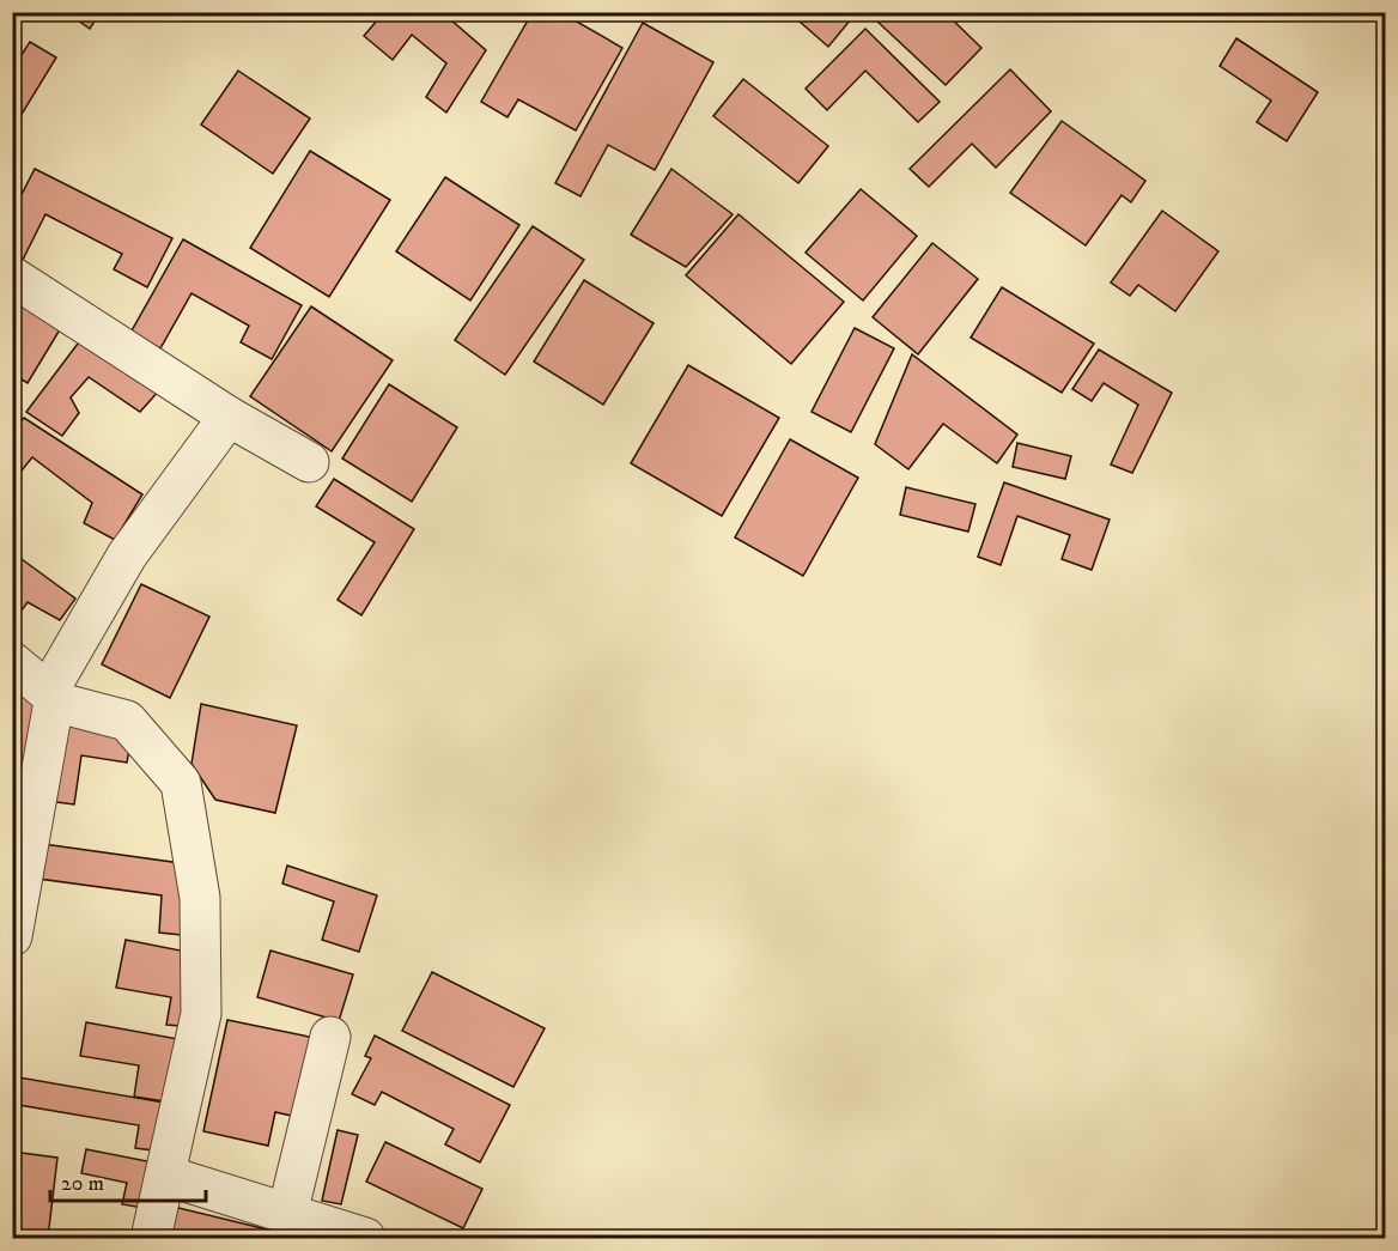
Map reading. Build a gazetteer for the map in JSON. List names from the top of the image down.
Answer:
{
  "scale_bar": "20 m"
}
